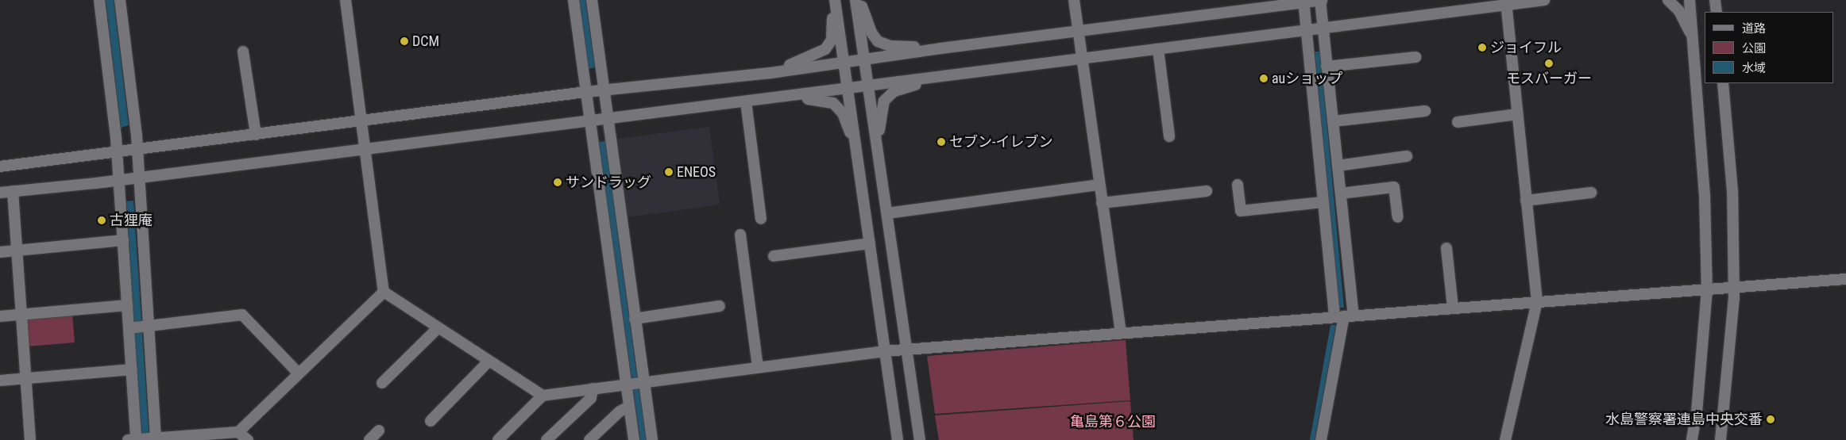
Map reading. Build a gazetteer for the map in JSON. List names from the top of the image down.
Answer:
{
  "parks": ["亀島第６公園"],
  "places": [
    "DCM",
    "ジョイフル",
    "モスバーガー",
    "auショップ",
    "セブン-イレブン",
    "ENEOS",
    "サンドラッグ",
    "古狸庵",
    "水島警察署連島中央交番"
  ],
  "legend": ["道路", "公園", "水域"]
}
